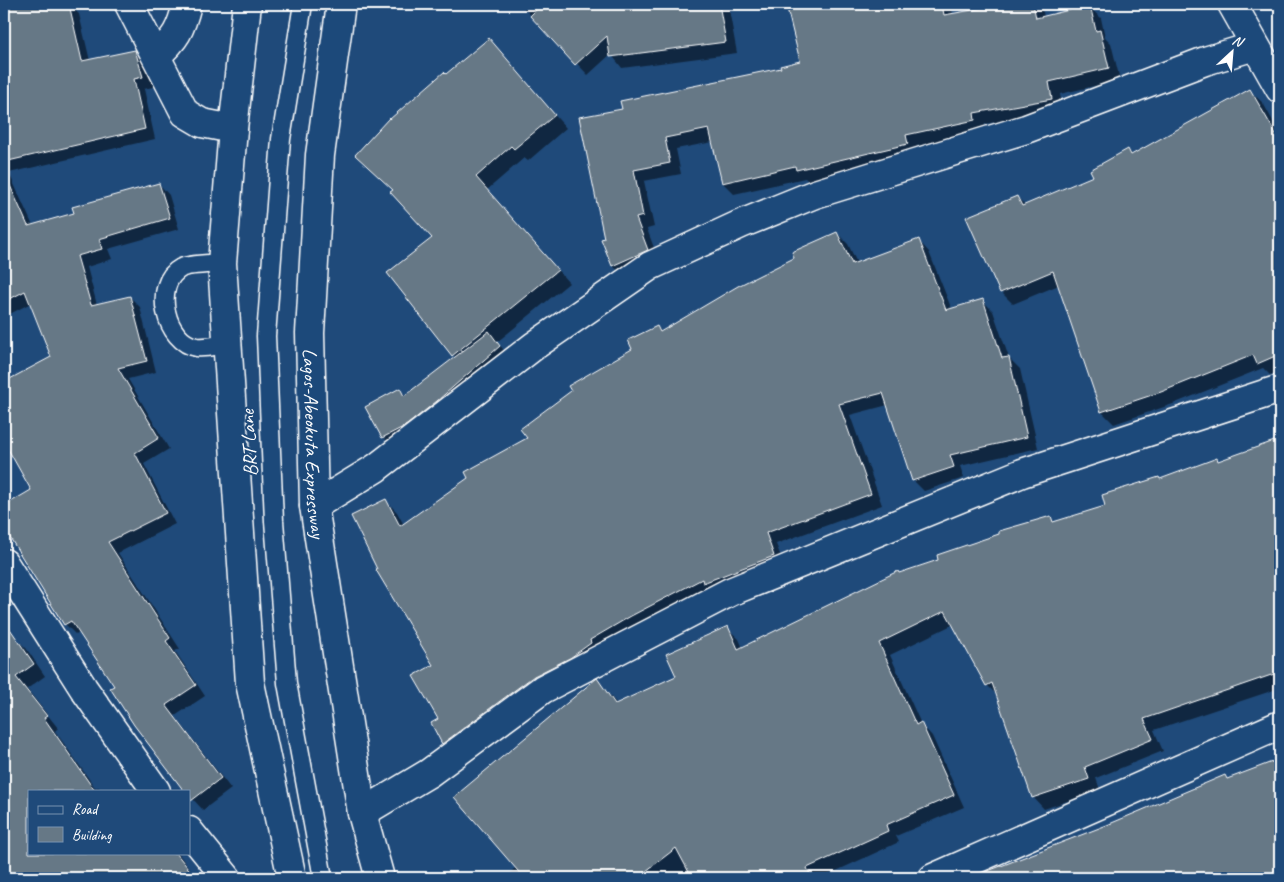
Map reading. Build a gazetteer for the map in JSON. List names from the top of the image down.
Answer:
{
  "streets": {
    "main road": ["Lagos-Abeokuta Expressway"],
    "lane": ["BRT Lane"]
  },
  "legend": ["Road", "Building"],
  "north": "top right"
}
